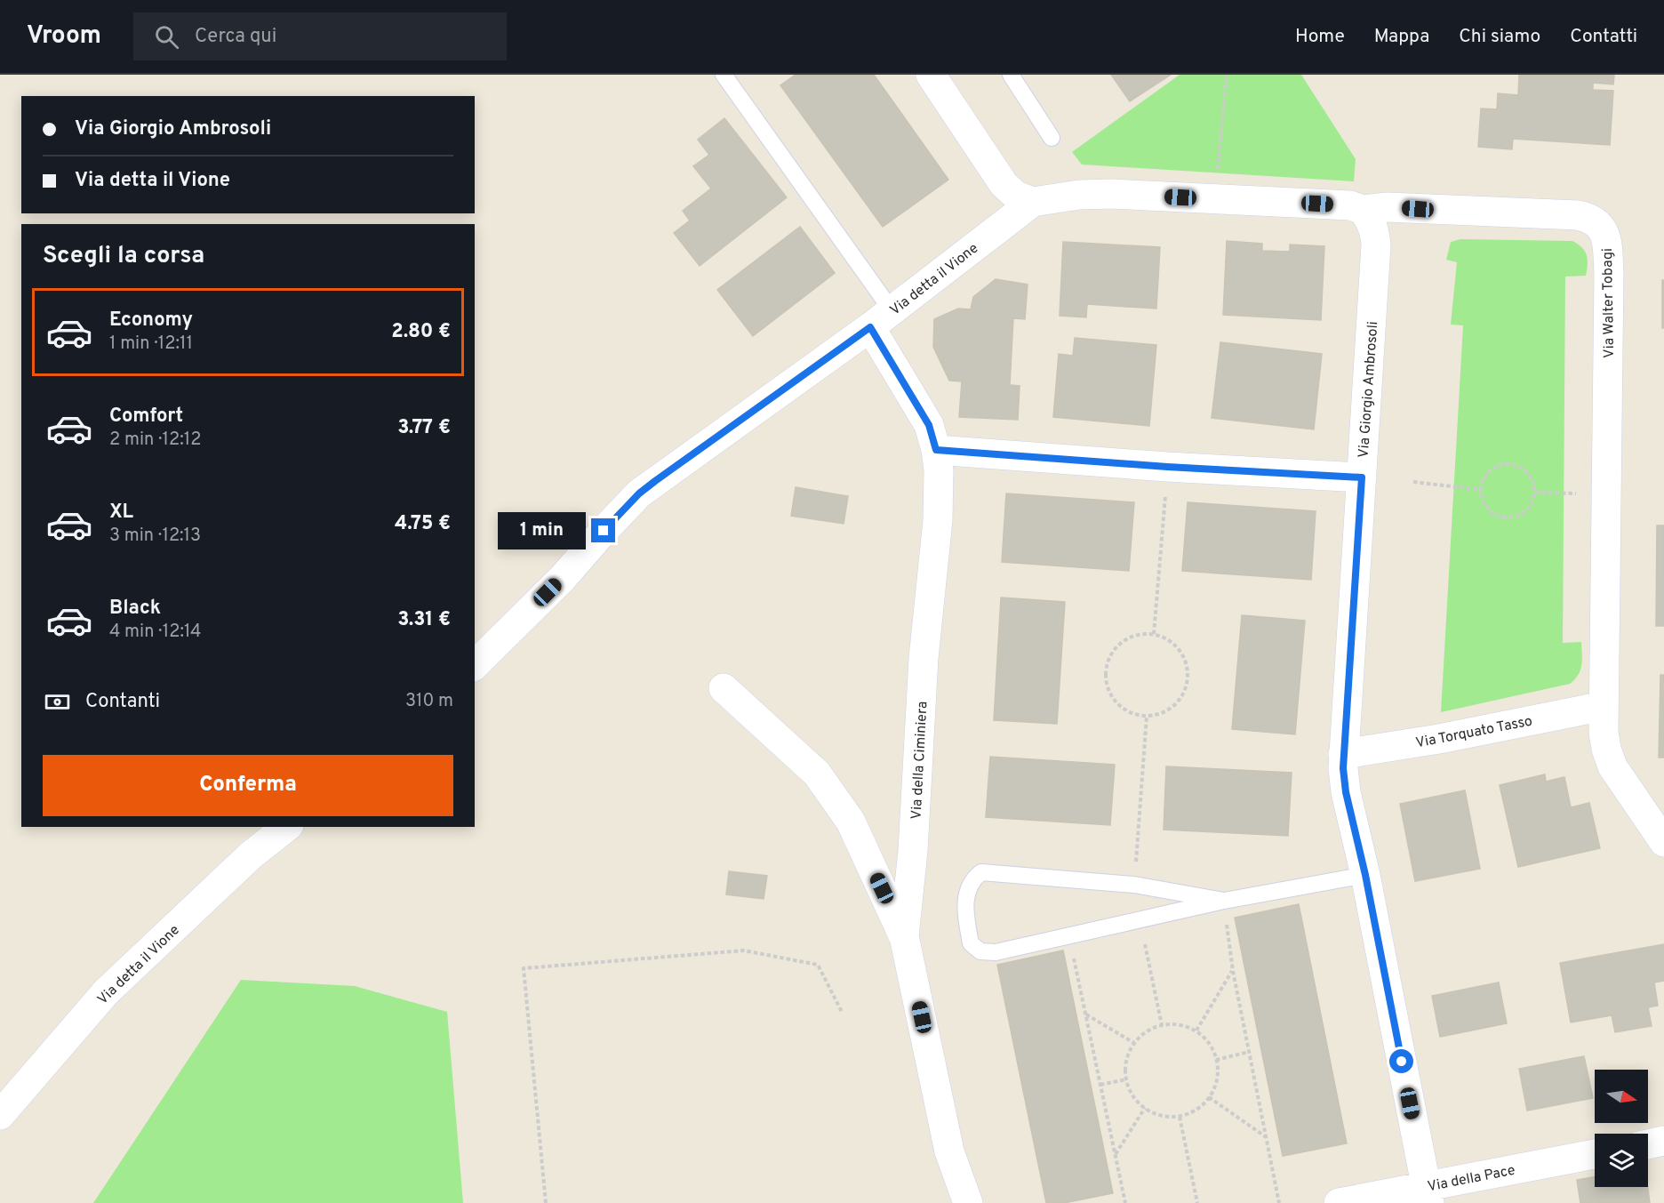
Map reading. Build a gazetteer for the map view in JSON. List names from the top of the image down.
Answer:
{
  "streets": {
    "street": [
      "Via detta il Vione",
      "Via Walter Tobagi",
      "Via Giorgio Ambrosoli",
      "Via Torquato Tasso",
      "Via della Ciminiera",
      "Via della Pace"
    ]
  },
  "crossings": [
    ["Via detta il Vione", "Via Walter Tobagi"],
    ["Via detta il Vione", "Via della Ciminiera"],
    ["Via Walter Tobagi", "Via Giorgio Ambrosoli"],
    ["Via Walter Tobagi", "Via Torquato Tasso"],
    ["Via Giorgio Ambrosoli", "Via Torquato Tasso"],
    ["Via Giorgio Ambrosoli", "Via della Pace"]
  ],
  "north": "right",
  "page": {
    "header": "Vroom",
    "search": "Cerca qui",
    "nav": [
      "Home",
      "Mappa",
      "Chi siamo",
      "Contatti"
    ],
    "banner": ["Via Giorgio Ambrosoli", "Via detta il Vione"],
    "heading": "Scegli la corsa",
    "list": [
      {
        "name": "Economy",
        "note": "1 min · 12:11",
        "value": "2.80 €"
      },
      {
        "name": "Comfort",
        "note": "2 min · 12:12",
        "value": "3.77 €"
      },
      {
        "name": "XL",
        "note": "3 min · 12:13",
        "value": "4.75 €"
      },
      {
        "name": "Black",
        "note": "4 min · 12:14",
        "value": "3.31 €"
      }
    ],
    "bubble": "1 min",
    "pay": ["Contanti", "310 m"],
    "buttons": "Conferma"
  }
}
